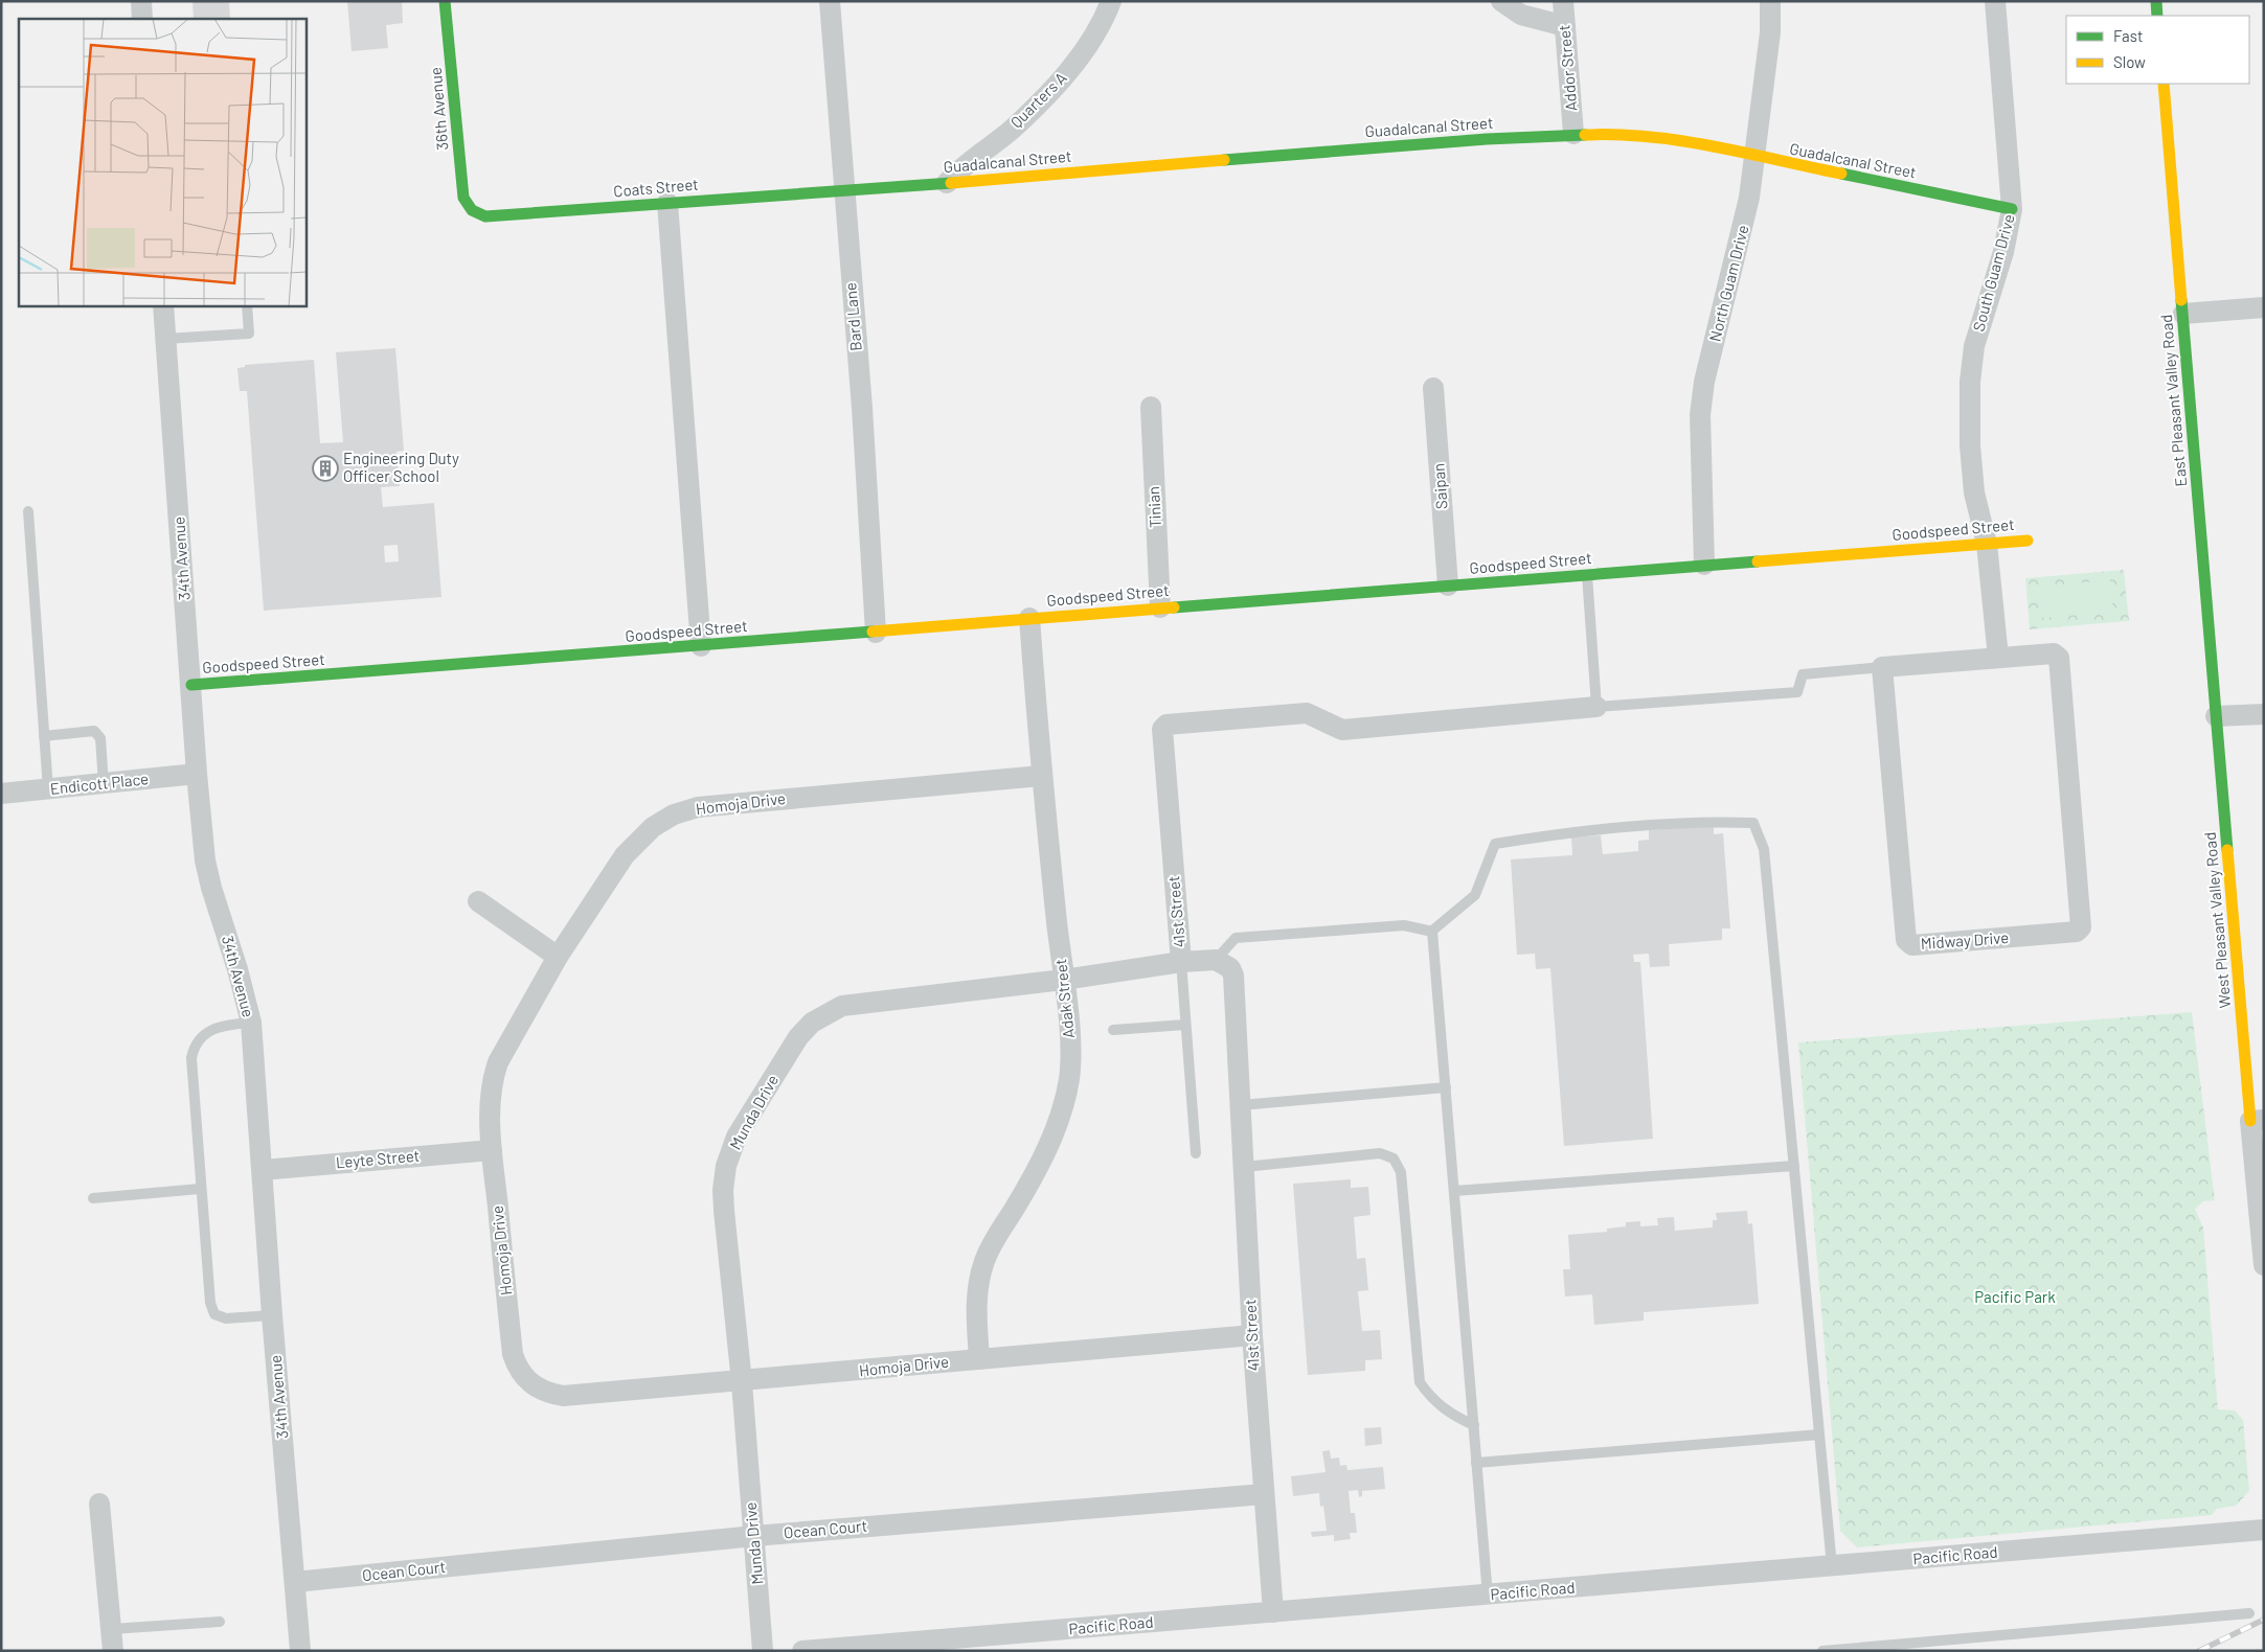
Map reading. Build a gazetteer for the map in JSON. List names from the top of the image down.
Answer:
{
  "streets": {
    "street": [
      "Addor Street",
      "Quarters A",
      "36th Avenue",
      "Guadalcanal Street",
      "Coats Street",
      "South Guam Drive",
      "North Guam Drive",
      "Bard Lane",
      "East Pleasant Valley Road",
      "Saipan",
      "Tinian",
      "Goodspeed Street",
      "34th Avenue",
      "Endicott Place",
      "Homoja Drive",
      "41st Street",
      "West Pleasant Valley Road",
      "Midway Drive",
      "Adak Street",
      "Munda Drive",
      "Leyte Street",
      "Ocean Court",
      "Pacific Road"
    ]
  },
  "crossings": [
    ["Addor Street", "Guadalcanal Street"],
    ["Quarters A", "Guadalcanal Street"],
    ["36th Avenue", "Coats Street"],
    ["Guadalcanal Street", "Coats Street"],
    ["Guadalcanal Street", "South Guam Drive"],
    ["Guadalcanal Street", "North Guam Drive"],
    ["Guadalcanal Street", "Bard Lane"],
    ["Coats Street", "Bard Lane"],
    ["South Guam Drive", "Goodspeed Street"],
    ["North Guam Drive", "Goodspeed Street"],
    ["Bard Lane", "Goodspeed Street"],
    ["East Pleasant Valley Road", "West Pleasant Valley Road"],
    ["Saipan", "Goodspeed Street"],
    ["Tinian", "Goodspeed Street"],
    ["Goodspeed Street", "34th Avenue"],
    ["Goodspeed Street", "Adak Street"],
    ["34th Avenue", "Endicott Place"],
    ["34th Avenue", "Leyte Street"],
    ["34th Avenue", "Ocean Court"],
    ["Homoja Drive", "41st Street"],
    ["Homoja Drive", "Adak Street"],
    ["Homoja Drive", "Munda Drive"],
    ["Homoja Drive", "Leyte Street"],
    ["41st Street", "Munda Drive"],
    ["41st Street", "Ocean Court"],
    ["41st Street", "Pacific Road"],
    ["Adak Street", "Munda Drive"],
    ["Munda Drive", "Ocean Court"]
  ],
  "parks": ["Pacific Park"],
  "places": {
    "building": ["Engineering Duty Officer School"]
  },
  "legend": ["Fast", "Slow"]
}
